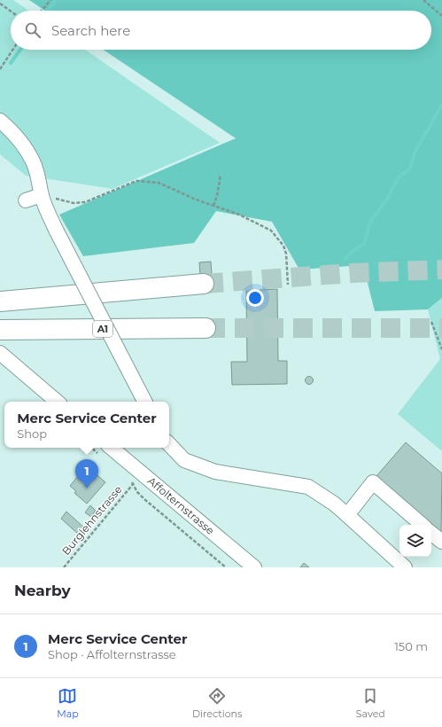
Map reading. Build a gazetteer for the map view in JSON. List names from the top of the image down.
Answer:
{
  "streets": {
    "highway": ["A1"],
    "street": ["Affolternstrasse"],
    "path": ["Burglehnstrasse"]
  },
  "page": {
    "search": "Search here",
    "popup": ["Merc Service Center", "Shop"],
    "pins": "1",
    "heading": "Nearby",
    "list": [
      {
        "mark": "1",
        "name": "Merc Service Center",
        "note": "Shop · Affolternstrasse",
        "value": "150 m"
      }
    ],
    "nav": ["Map", "Directions", "Saved"]
  }
}
